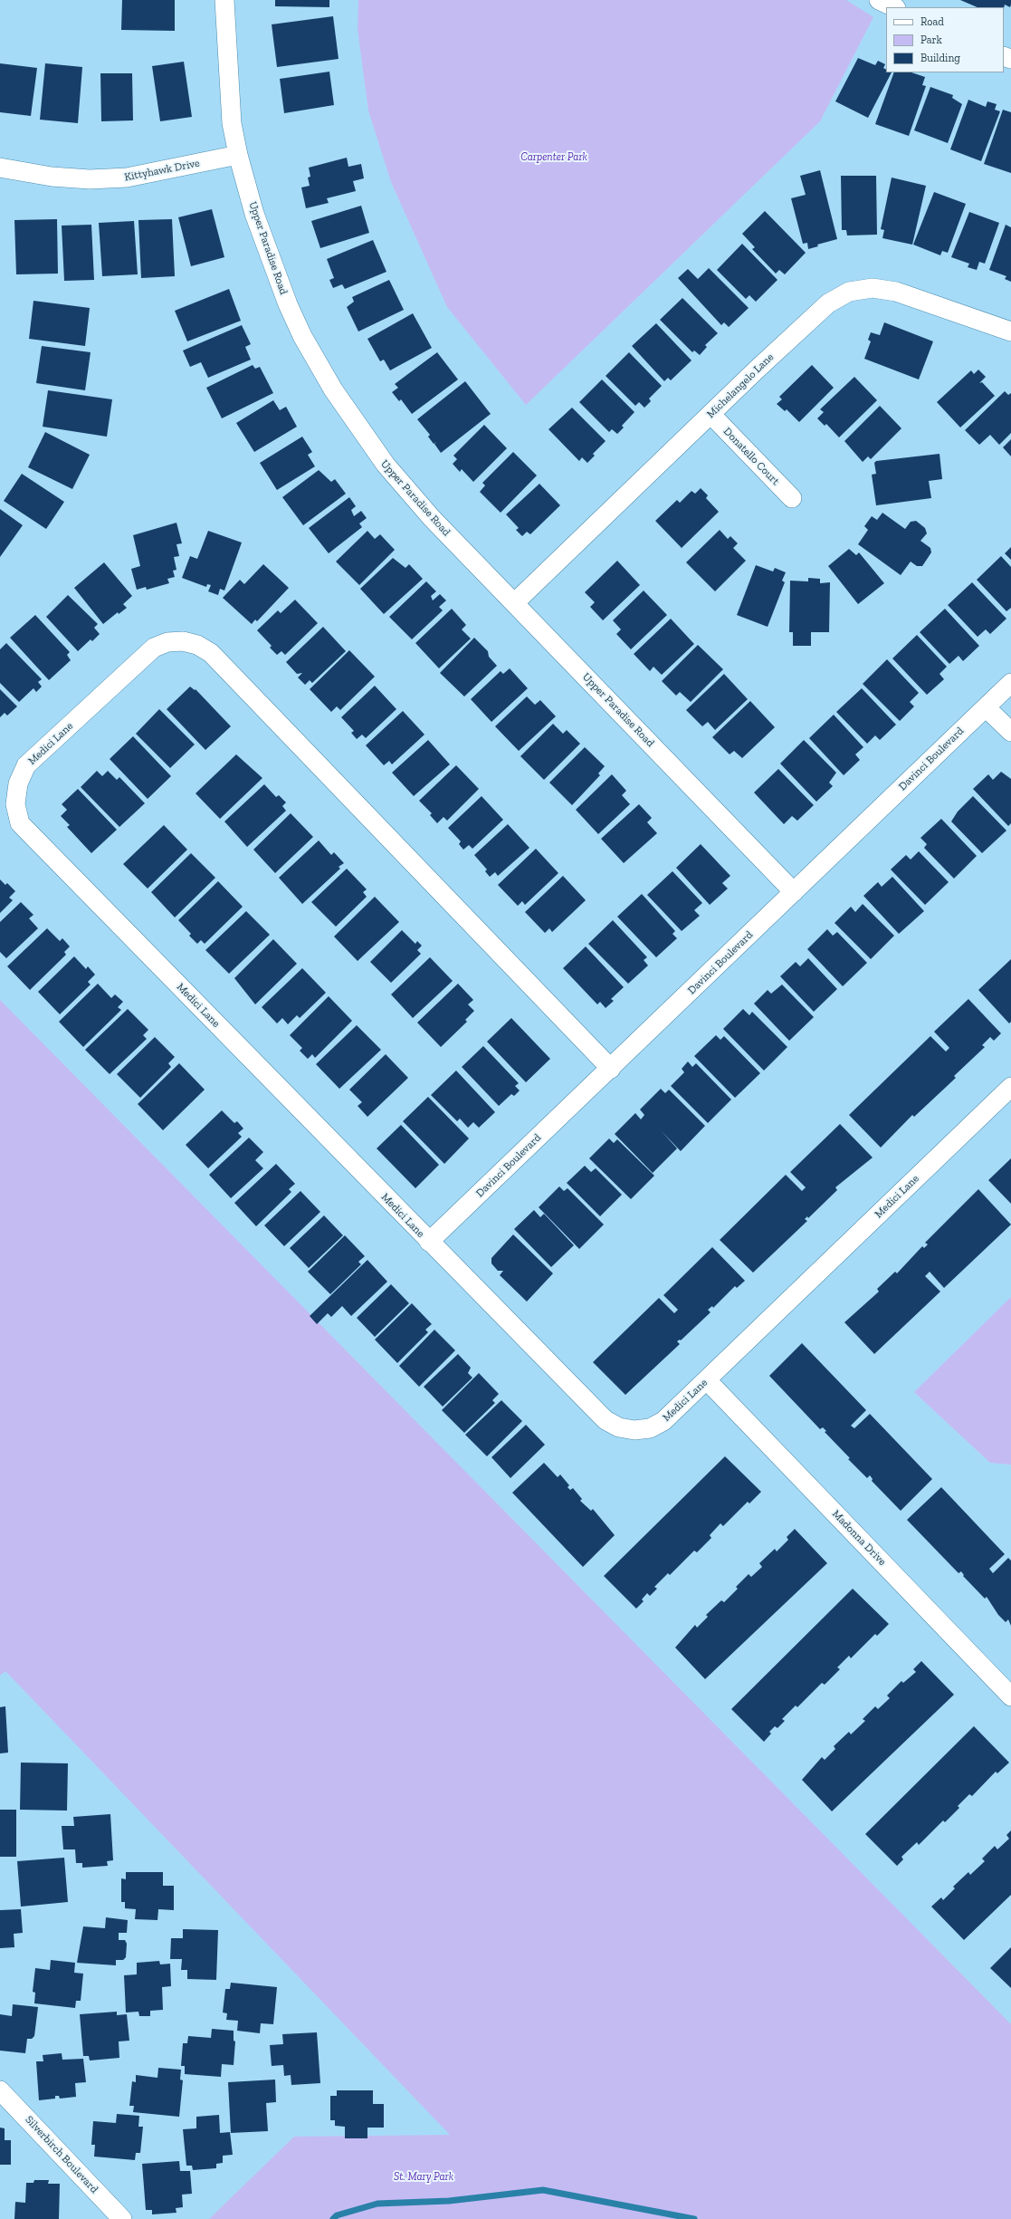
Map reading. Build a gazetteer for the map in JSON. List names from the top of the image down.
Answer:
{
  "streets": {
    "street": [
      "Kittyhawk Drive",
      "Upper Paradise Road",
      "Michelangelo Lane",
      "Donatello Court",
      "Medici Lane",
      "Davinci Boulevard",
      "Madonna Drive",
      "Silverbirch Boulevard"
    ]
  },
  "crossings": [
    ["Kittyhawk Drive", "Upper Paradise Road"],
    ["Upper Paradise Road", "Michelangelo Lane"],
    ["Upper Paradise Road", "Davinci Boulevard"],
    ["Michelangelo Lane", "Donatello Court"],
    ["Medici Lane", "Davinci Boulevard"],
    ["Medici Lane", "Madonna Drive"]
  ],
  "parks": ["Carpenter Park", "St. Mary Park"],
  "legend": ["Road", "Park", "Building"]
}
